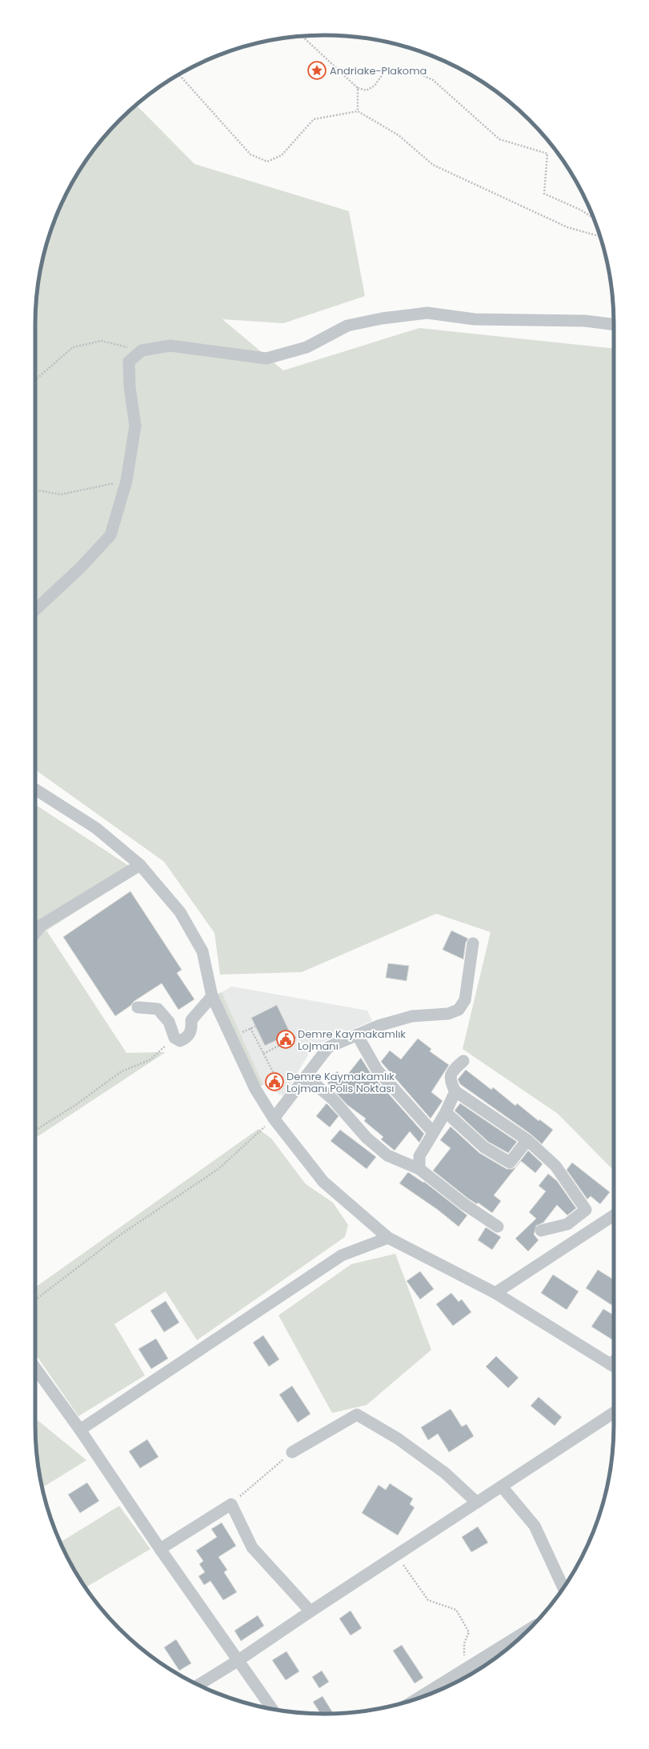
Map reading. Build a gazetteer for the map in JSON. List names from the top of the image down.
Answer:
{
  "places": {
    "place": ["Andriake-Plakoma"],
    "public building": ["Demre Kaymakamlık Lojmanı", "Demre Kaymakamlık Lojmanı Polis Noktası"]
  }
}
